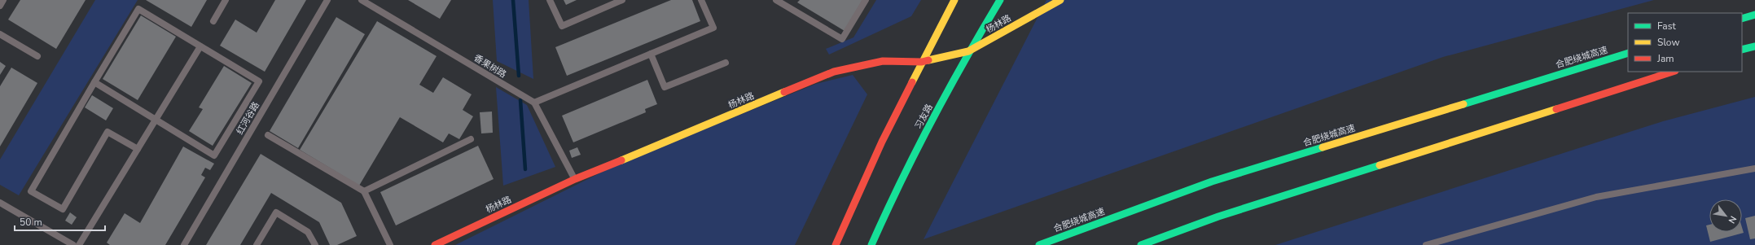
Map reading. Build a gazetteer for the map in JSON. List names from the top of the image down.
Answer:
{
  "streets": {
    "main road": ["杨林路", "合肥绕城高速", "习友路"],
    "lane": ["香果树路", "红河谷路"]
  },
  "crossings": [
    ["杨林路", "习友路"]
  ],
  "legend": ["Fast", "Slow", "Jam"],
  "scale_bar": "50 m",
  "north": "bottom right"
}
